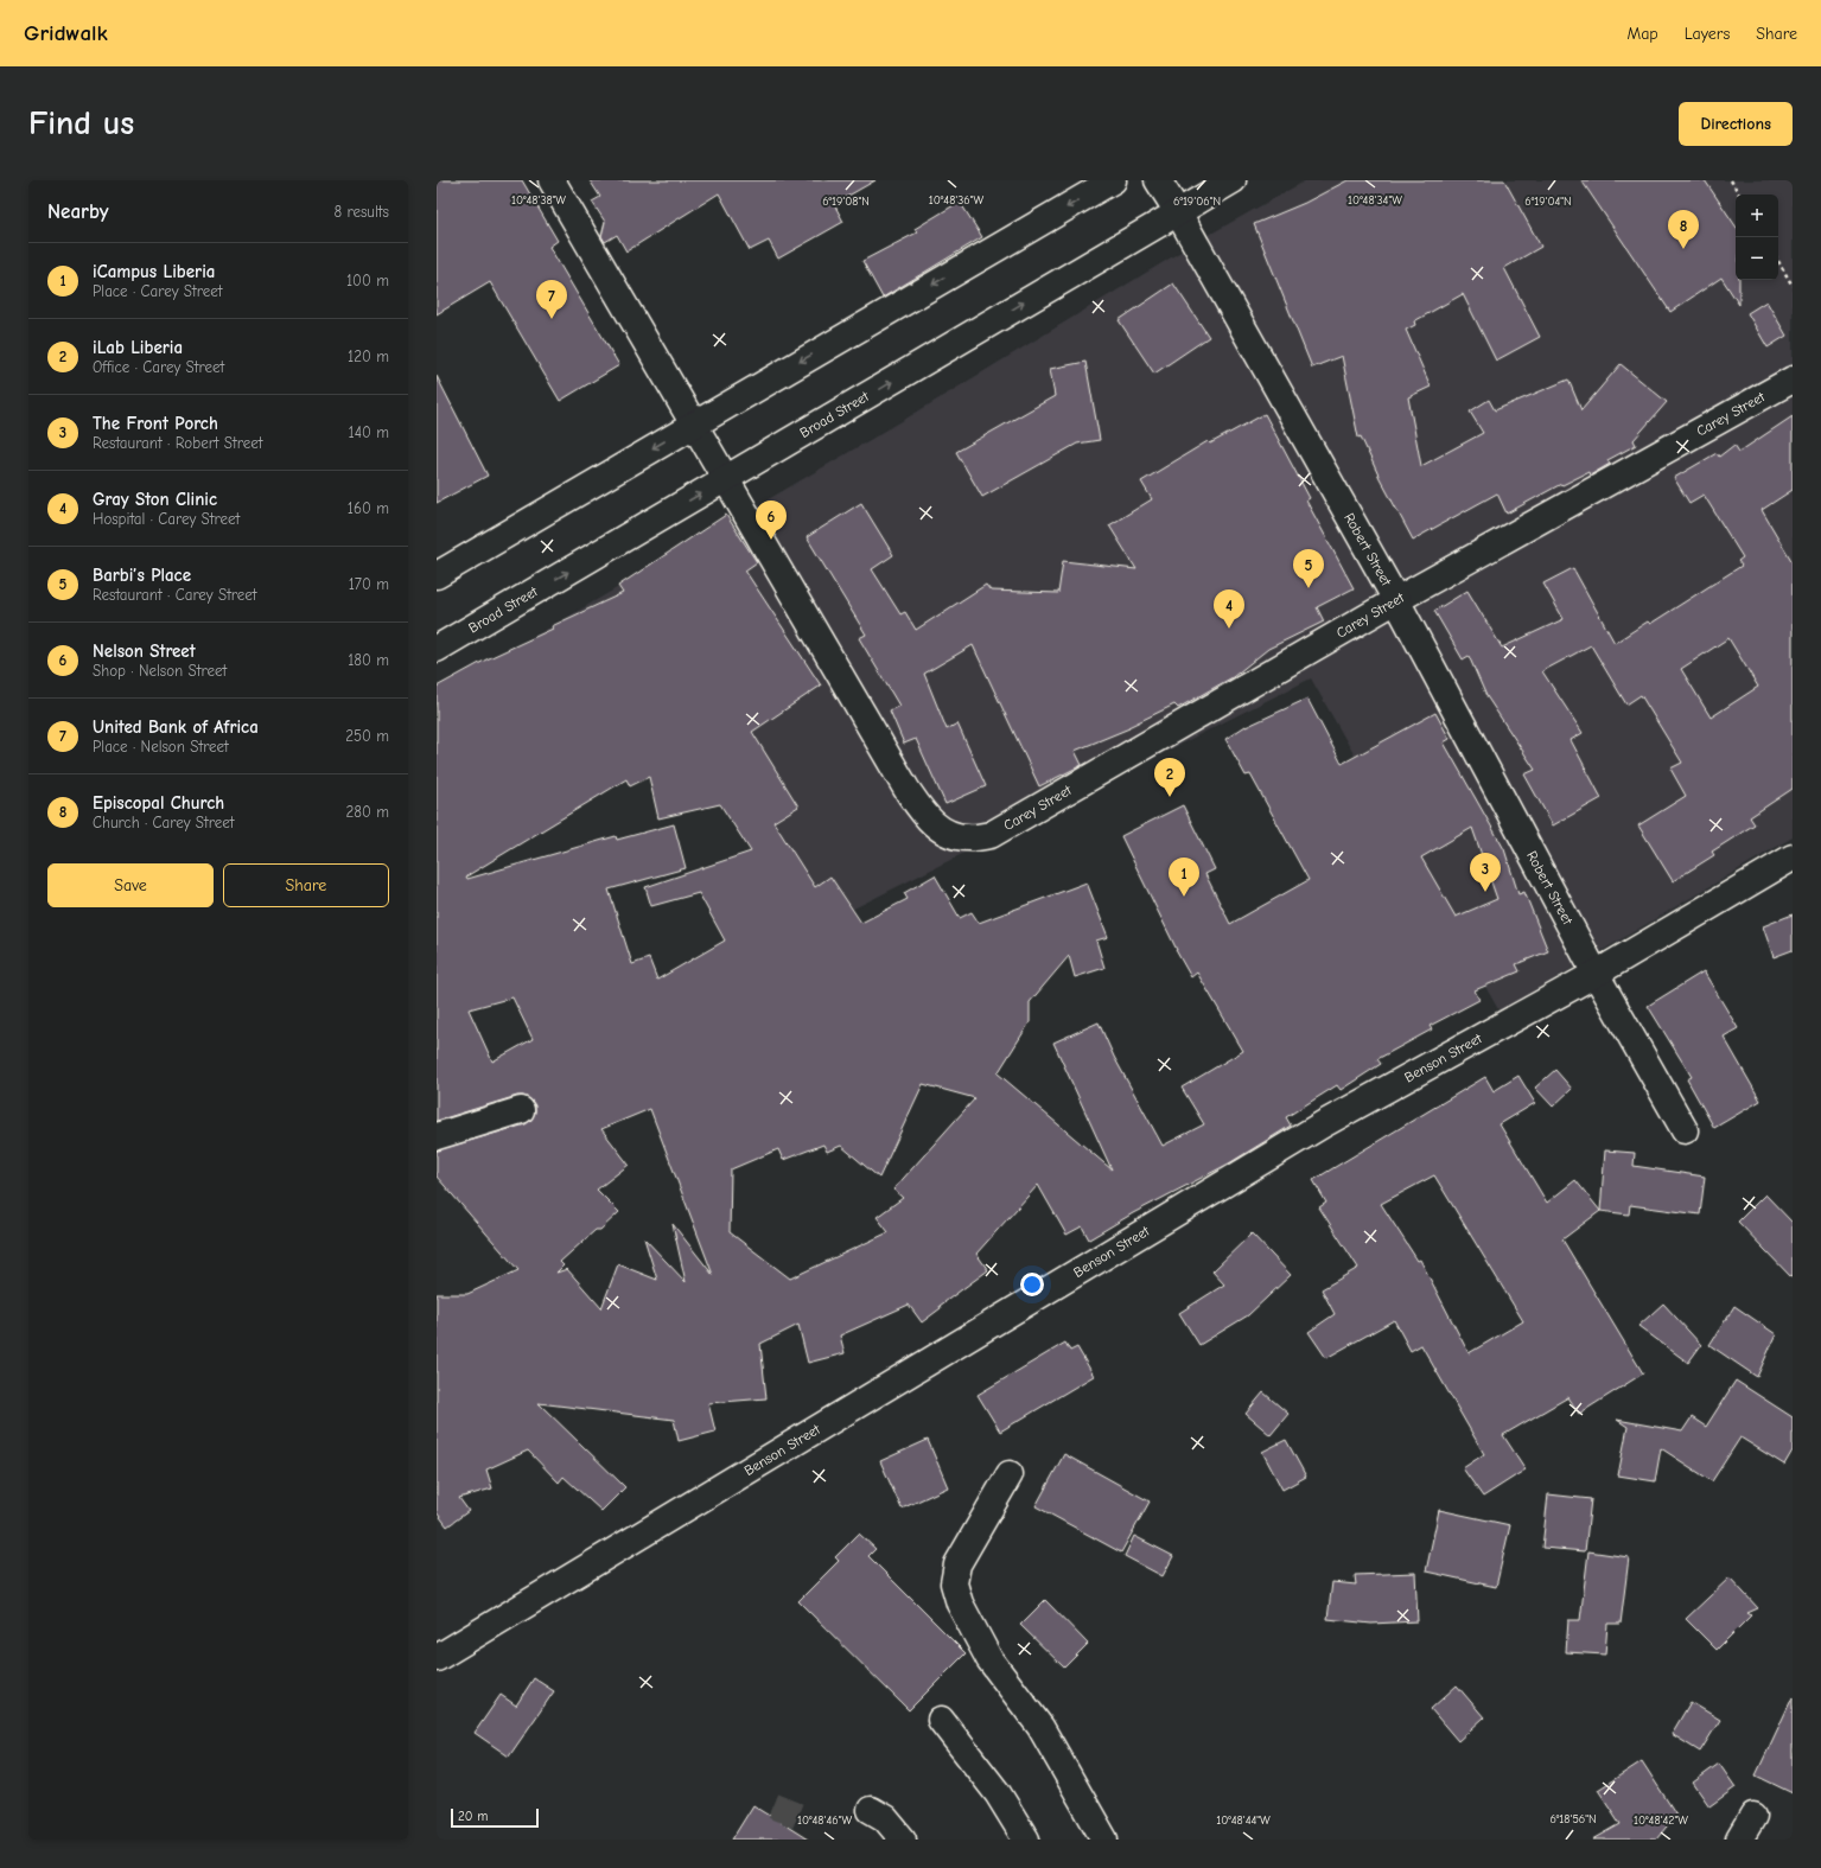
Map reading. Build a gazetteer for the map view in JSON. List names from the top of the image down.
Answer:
{
  "streets": {
    "street": [
      "Carey Street",
      "Broad Street",
      "Robert Street",
      "Benson Street"
    ]
  },
  "crossings": [
    ["Carey Street", "Broad Street"],
    ["Carey Street", "Robert Street"],
    ["Broad Street", "Robert Street"],
    ["Robert Street", "Benson Street"]
  ],
  "scale_bar": "20 m",
  "page": {
    "header": "Gridwalk",
    "nav": ["Map", "Layers", "Share"],
    "buttons": [
      "Directions",
      ["Save", "Share"]
    ],
    "title": "Find us",
    "heading": ["Nearby", "8 results"],
    "map_buttons": ["+", "−"],
    "pins": [
      "8",
      "7",
      "6",
      "5",
      "4",
      "2",
      "3",
      "1"
    ],
    "list": [
      {
        "mark": "1",
        "name": "iCampus Liberia",
        "note": "Place · Carey Street",
        "value": "100 m"
      },
      {
        "mark": "2",
        "name": "iLab Liberia",
        "note": "Office · Carey Street",
        "value": "120 m"
      },
      {
        "mark": "3",
        "name": "The Front Porch",
        "note": "Restaurant · Robert Street",
        "value": "140 m"
      },
      {
        "mark": "4",
        "name": "Gray Ston Clinic",
        "note": "Hospital · Carey Street",
        "value": "160 m"
      },
      {
        "mark": "5",
        "name": "Barbi’s Place",
        "note": "Restaurant · Carey Street",
        "value": "170 m"
      },
      {
        "mark": "6",
        "name": "Nelson Street",
        "note": "Shop · Nelson Street",
        "value": "180 m"
      },
      {
        "mark": "7",
        "name": "United Bank of Africa",
        "note": "Place · Nelson Street",
        "value": "250 m"
      },
      {
        "mark": "8",
        "name": "Episcopal Church",
        "note": "Church · Carey Street",
        "value": "280 m"
      }
    ],
    "scale": "20 m"
  },
  "coordinates": [
    "10°48'38\"W",
    "10°48'36\"W",
    "10°48'34\"W",
    "6°19'08\"N",
    "6°19'06\"N",
    "6°19'04\"N",
    "6°18'56\"N",
    "10°48'46\"W",
    "10°48'44\"W",
    "10°48'42\"W"
  ]
}
